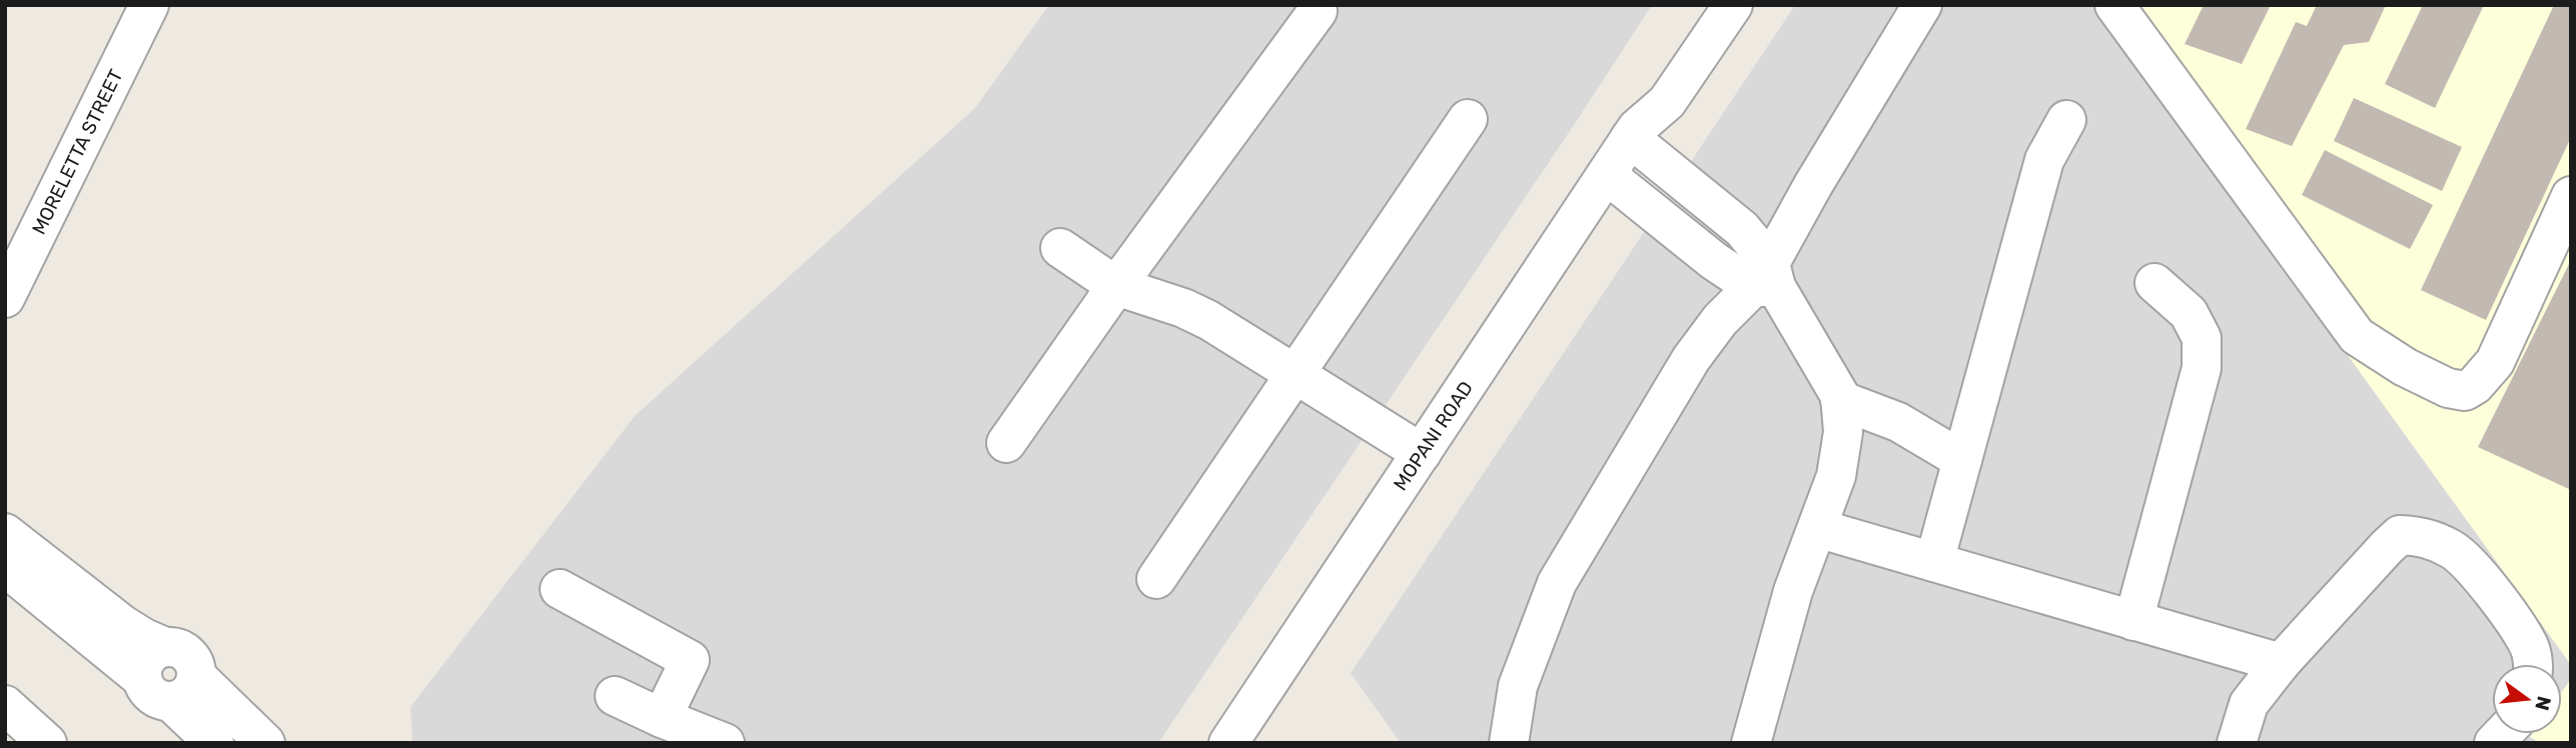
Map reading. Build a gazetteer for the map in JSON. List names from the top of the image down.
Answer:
{
  "streets": {
    "street": ["MORELETTA STREET", "MOPANI ROAD"]
  },
  "north": "right"
}
